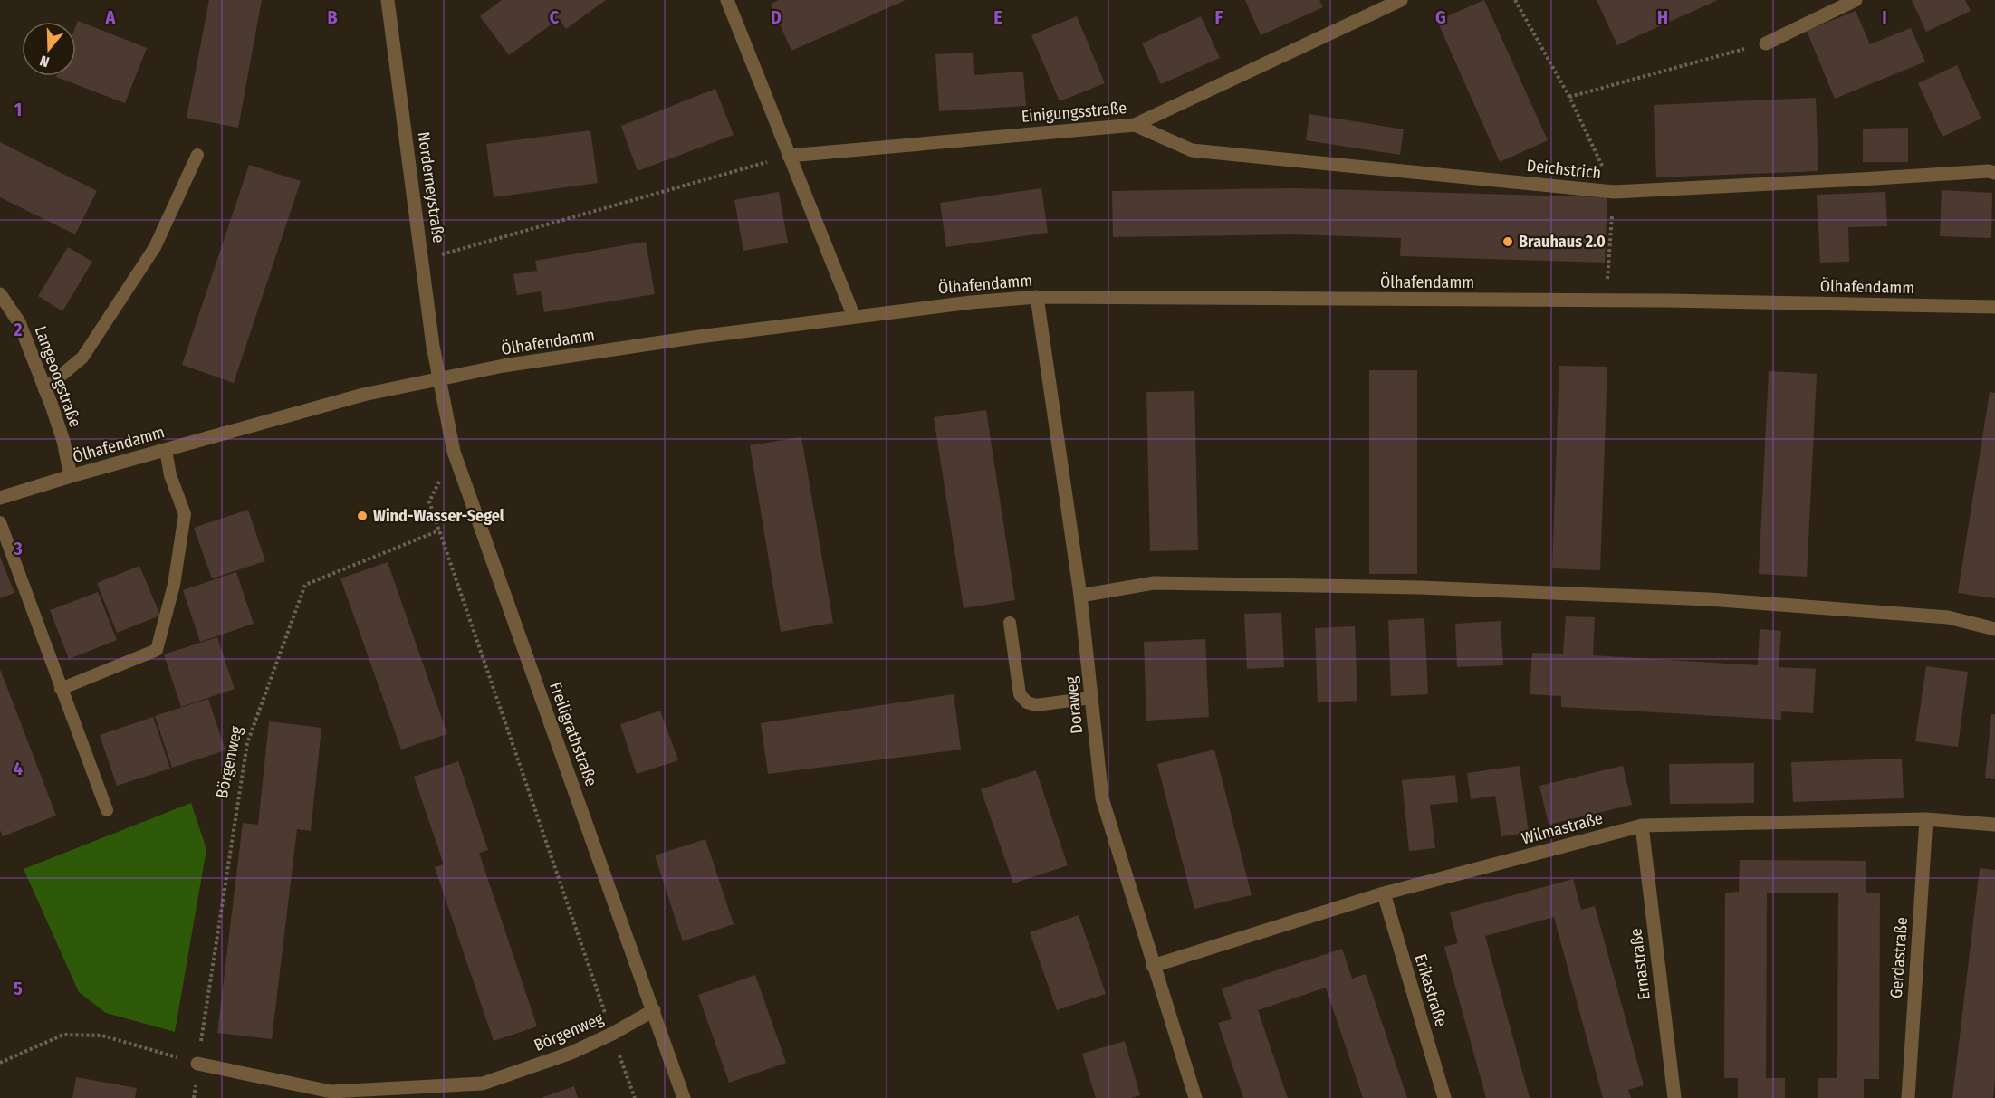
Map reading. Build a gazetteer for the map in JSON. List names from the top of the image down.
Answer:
{
  "streets": {
    "street": [
      "Einigungsstraße",
      "Deichstrich",
      "Norderneystraße",
      "Ölhafendamm",
      "Langeoogstraße",
      "Doraweg",
      "Freiligrathstraße",
      "Börgenweg",
      "Wilmastraße",
      "Gerdastraße",
      "Ernastraße",
      "Erikastraße"
    ]
  },
  "crossings": [
    ["Einigungsstraße", "Deichstrich"],
    ["Norderneystraße", "Ölhafendamm"],
    ["Norderneystraße", "Freiligrathstraße"],
    ["Ölhafendamm", "Langeoogstraße"],
    ["Ölhafendamm", "Doraweg"],
    ["Ölhafendamm", "Freiligrathstraße"],
    ["Doraweg", "Wilmastraße"],
    ["Freiligrathstraße", "Börgenweg"],
    ["Wilmastraße", "Gerdastraße"],
    ["Wilmastraße", "Ernastraße"],
    ["Wilmastraße", "Erikastraße"]
  ],
  "places": ["Brauhaus 2.0", "Wind-Wasser-Segel"],
  "north": "bottom",
  "grid": {
    "columns": [
      "A",
      "B",
      "C",
      "D",
      "E",
      "F",
      "G",
      "H",
      "I"
    ],
    "rows": [
      "1",
      "2",
      "3",
      "4",
      "5"
    ]
  }
}
